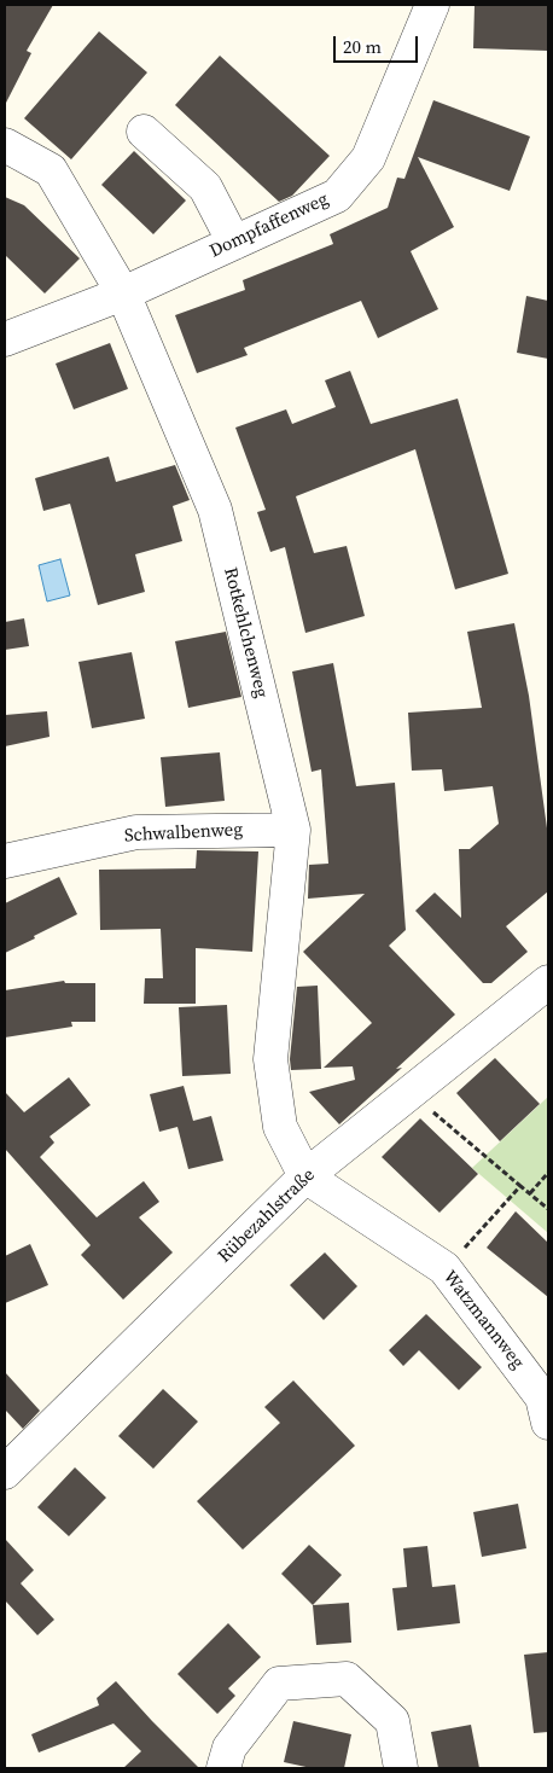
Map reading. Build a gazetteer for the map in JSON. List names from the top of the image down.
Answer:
{
  "streets": {
    "street": [
      "Dompfaffenweg",
      "Rotkehlchenweg",
      "Schwalbenweg",
      "Rübezahlstraße",
      "Watzmannweg"
    ]
  },
  "crossings": [
    ["Dompfaffenweg", "Rotkehlchenweg"],
    ["Rotkehlchenweg", "Schwalbenweg"],
    ["Rotkehlchenweg", "Rübezahlstraße"],
    ["Rotkehlchenweg", "Watzmannweg"],
    ["Rübezahlstraße", "Watzmannweg"]
  ],
  "scale_bar": "20 m"
}
